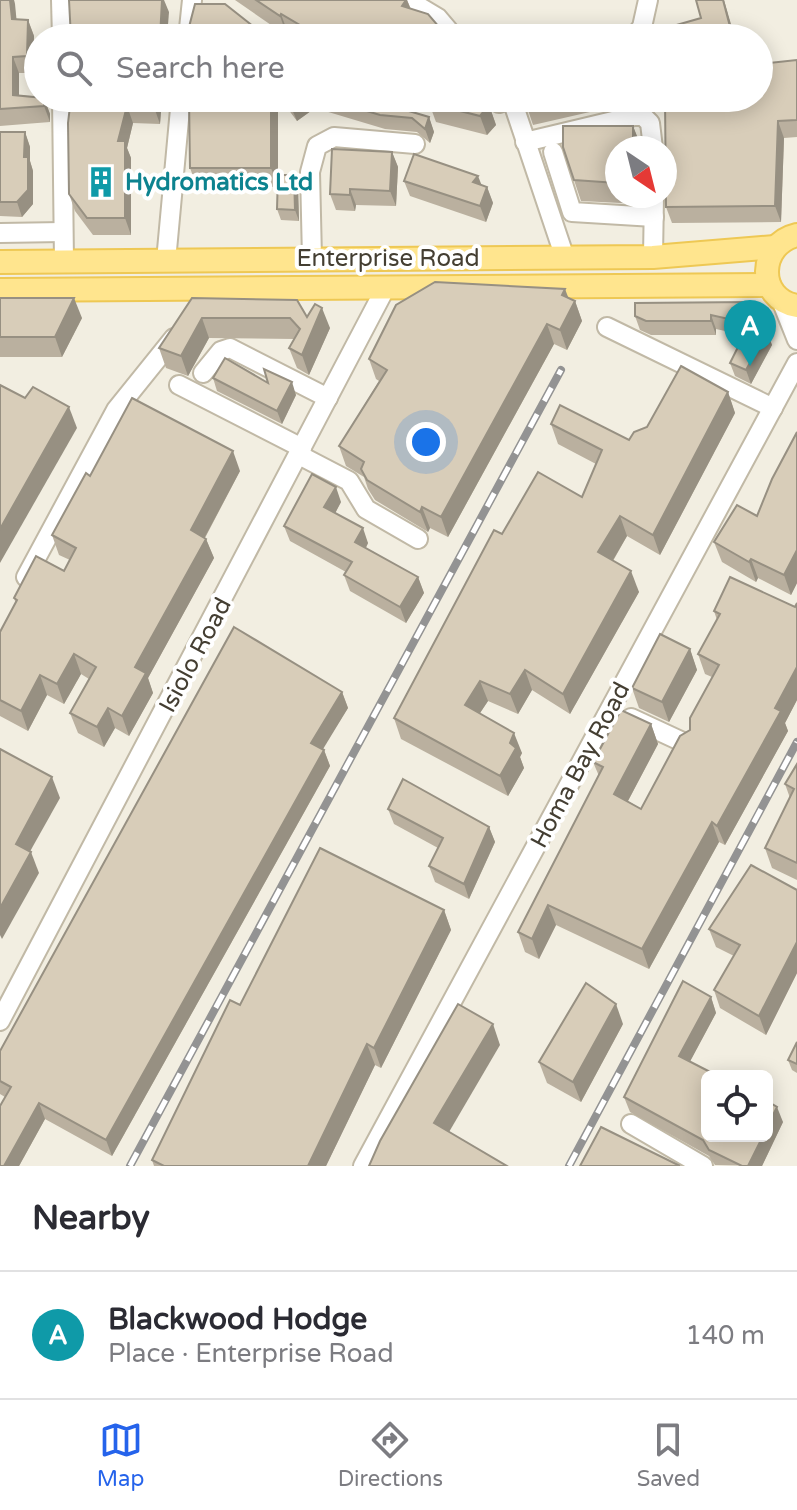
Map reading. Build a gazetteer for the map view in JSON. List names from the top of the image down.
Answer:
{
  "streets": {
    "main road": ["Enterprise Road"],
    "lane": ["Isiolo Road", "Homa Bay Road"]
  },
  "crossings": [
    ["Enterprise Road", "Isiolo Road"]
  ],
  "places": {
    "building": ["Hydromatics Ltd"]
  },
  "north": "bottom right",
  "page": {
    "search": "Search here",
    "pins": "A",
    "heading": "Nearby",
    "list": [
      {
        "mark": "A",
        "name": "Blackwood Hodge",
        "note": "Place · Enterprise Road",
        "value": "140 m"
      }
    ],
    "nav": ["Map", "Directions", "Saved"]
  }
}
